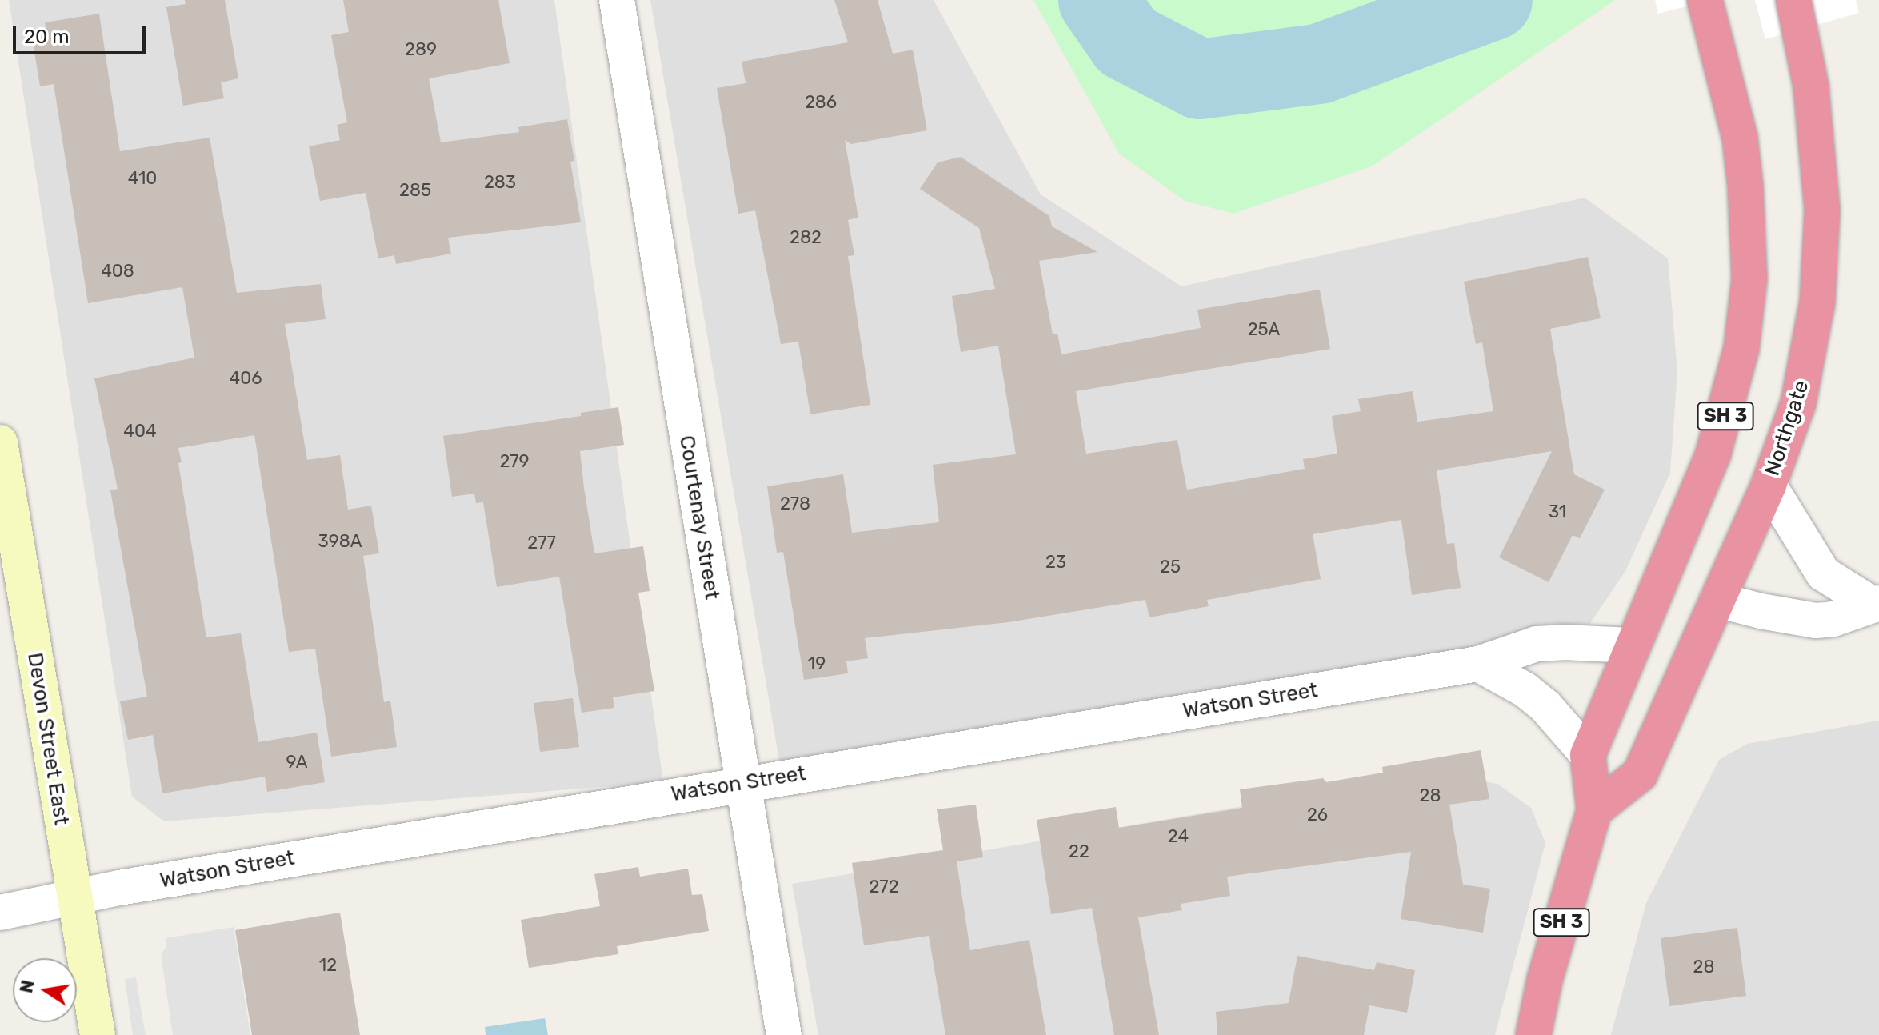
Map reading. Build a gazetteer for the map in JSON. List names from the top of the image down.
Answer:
{
  "streets": {
    "highway": ["SH 3", "Northgate"],
    "main road": ["Devon Street East"],
    "street": ["Courtenay Street", "Watson Street"]
  },
  "crossings": [
    ["SH 3", "Northgate"],
    ["SH 3", "Watson Street"],
    ["Courtenay Street", "Watson Street"],
    ["Watson Street", "Devon Street East"]
  ],
  "house_numbers": [
    "289",
    "286",
    "410",
    "283",
    "285",
    "282",
    "408",
    "25A",
    "406",
    "404",
    "279",
    "278",
    "31",
    "398A",
    "277",
    "23",
    "25",
    "19",
    "9A",
    "28",
    "26",
    "24",
    "22",
    "272",
    "12",
    "28"
  ],
  "scale_bar": "20 m",
  "north": "left"
}
